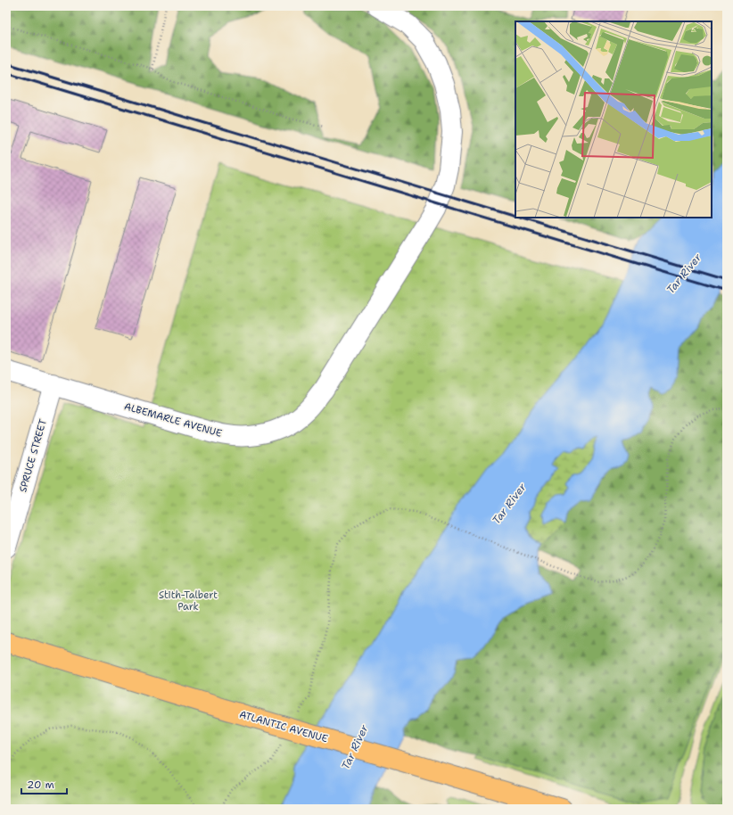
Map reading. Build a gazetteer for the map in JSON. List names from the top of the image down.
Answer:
{
  "streets": {
    "main road": ["ATLANTIC AVENUE"],
    "street": ["ALBEMARLE AVENUE", "SPRUCE STREET"]
  },
  "crossings": [
    ["ALBEMARLE AVENUE", "SPRUCE STREET"]
  ],
  "water": ["Tar River"],
  "parks": ["Stith-Talbert Park"],
  "scale_bar": "20 m"
}
